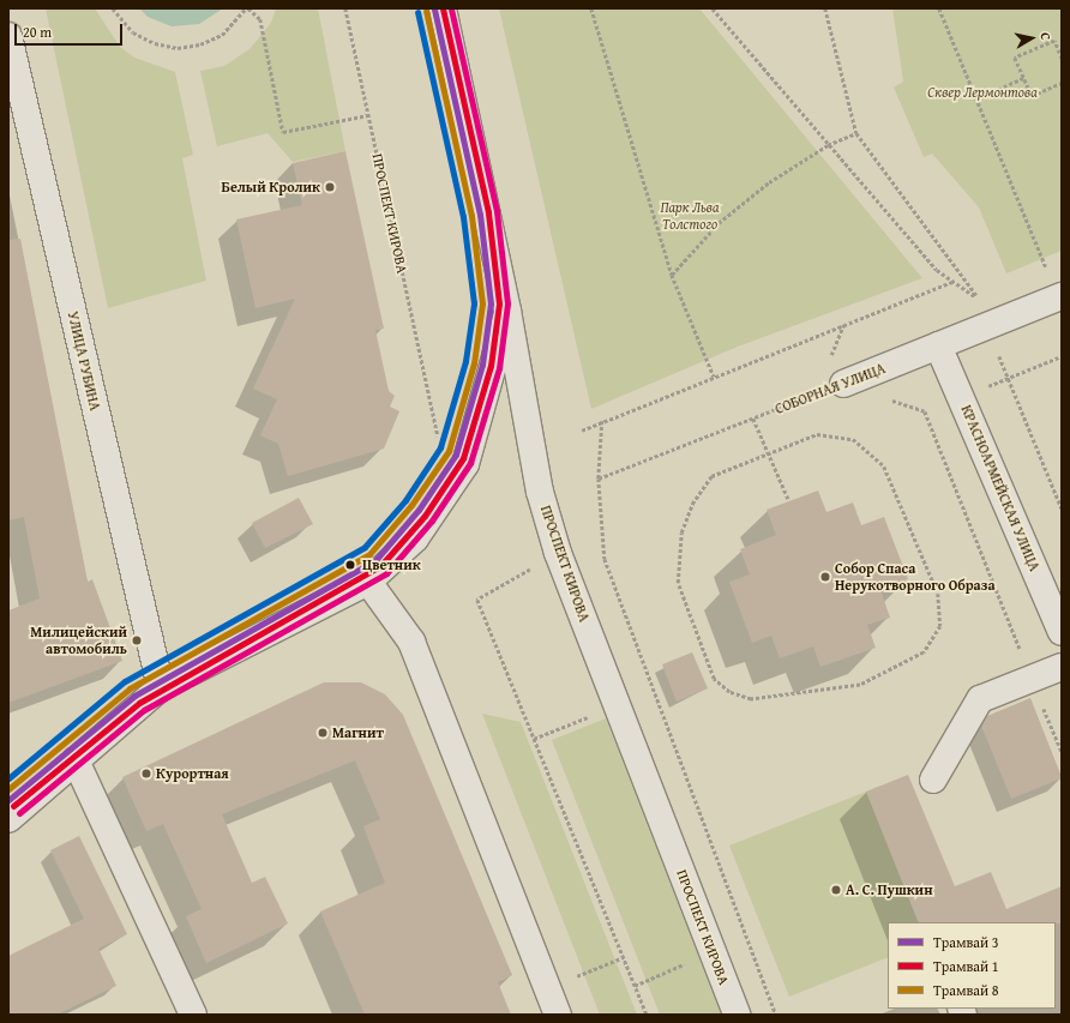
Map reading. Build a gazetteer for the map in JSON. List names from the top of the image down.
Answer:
{
  "streets": {
    "street": [
      "ПРОСПЕКТ КИРОВА",
      "УЛИЦА РУБИНА",
      "СОБОРНАЯ УЛИЦА",
      "КРАСНОАРМЕЙСКАЯ УЛИЦА"
    ]
  },
  "crossings": [
    ["СОБОРНАЯ УЛИЦА", "КРАСНОАРМЕЙСКАЯ УЛИЦА"]
  ],
  "parks": ["Сквер Лермонтова", "Парк Льва Толстого"],
  "places": [
    "Белый Кролик",
    "Цветник",
    "Собор Спаса Нерукотворного Образа",
    "Милицейский автомобиль",
    "Магнит",
    "Курортная",
    "А. С. Пушкин"
  ],
  "lines": ["tram line 3", "tram line 1", "tram line 8"],
  "legend": ["Трамвай 3", "Трамвай 1", "Трамвай 8"],
  "scale_bar": "20 m",
  "north": "right"
}
